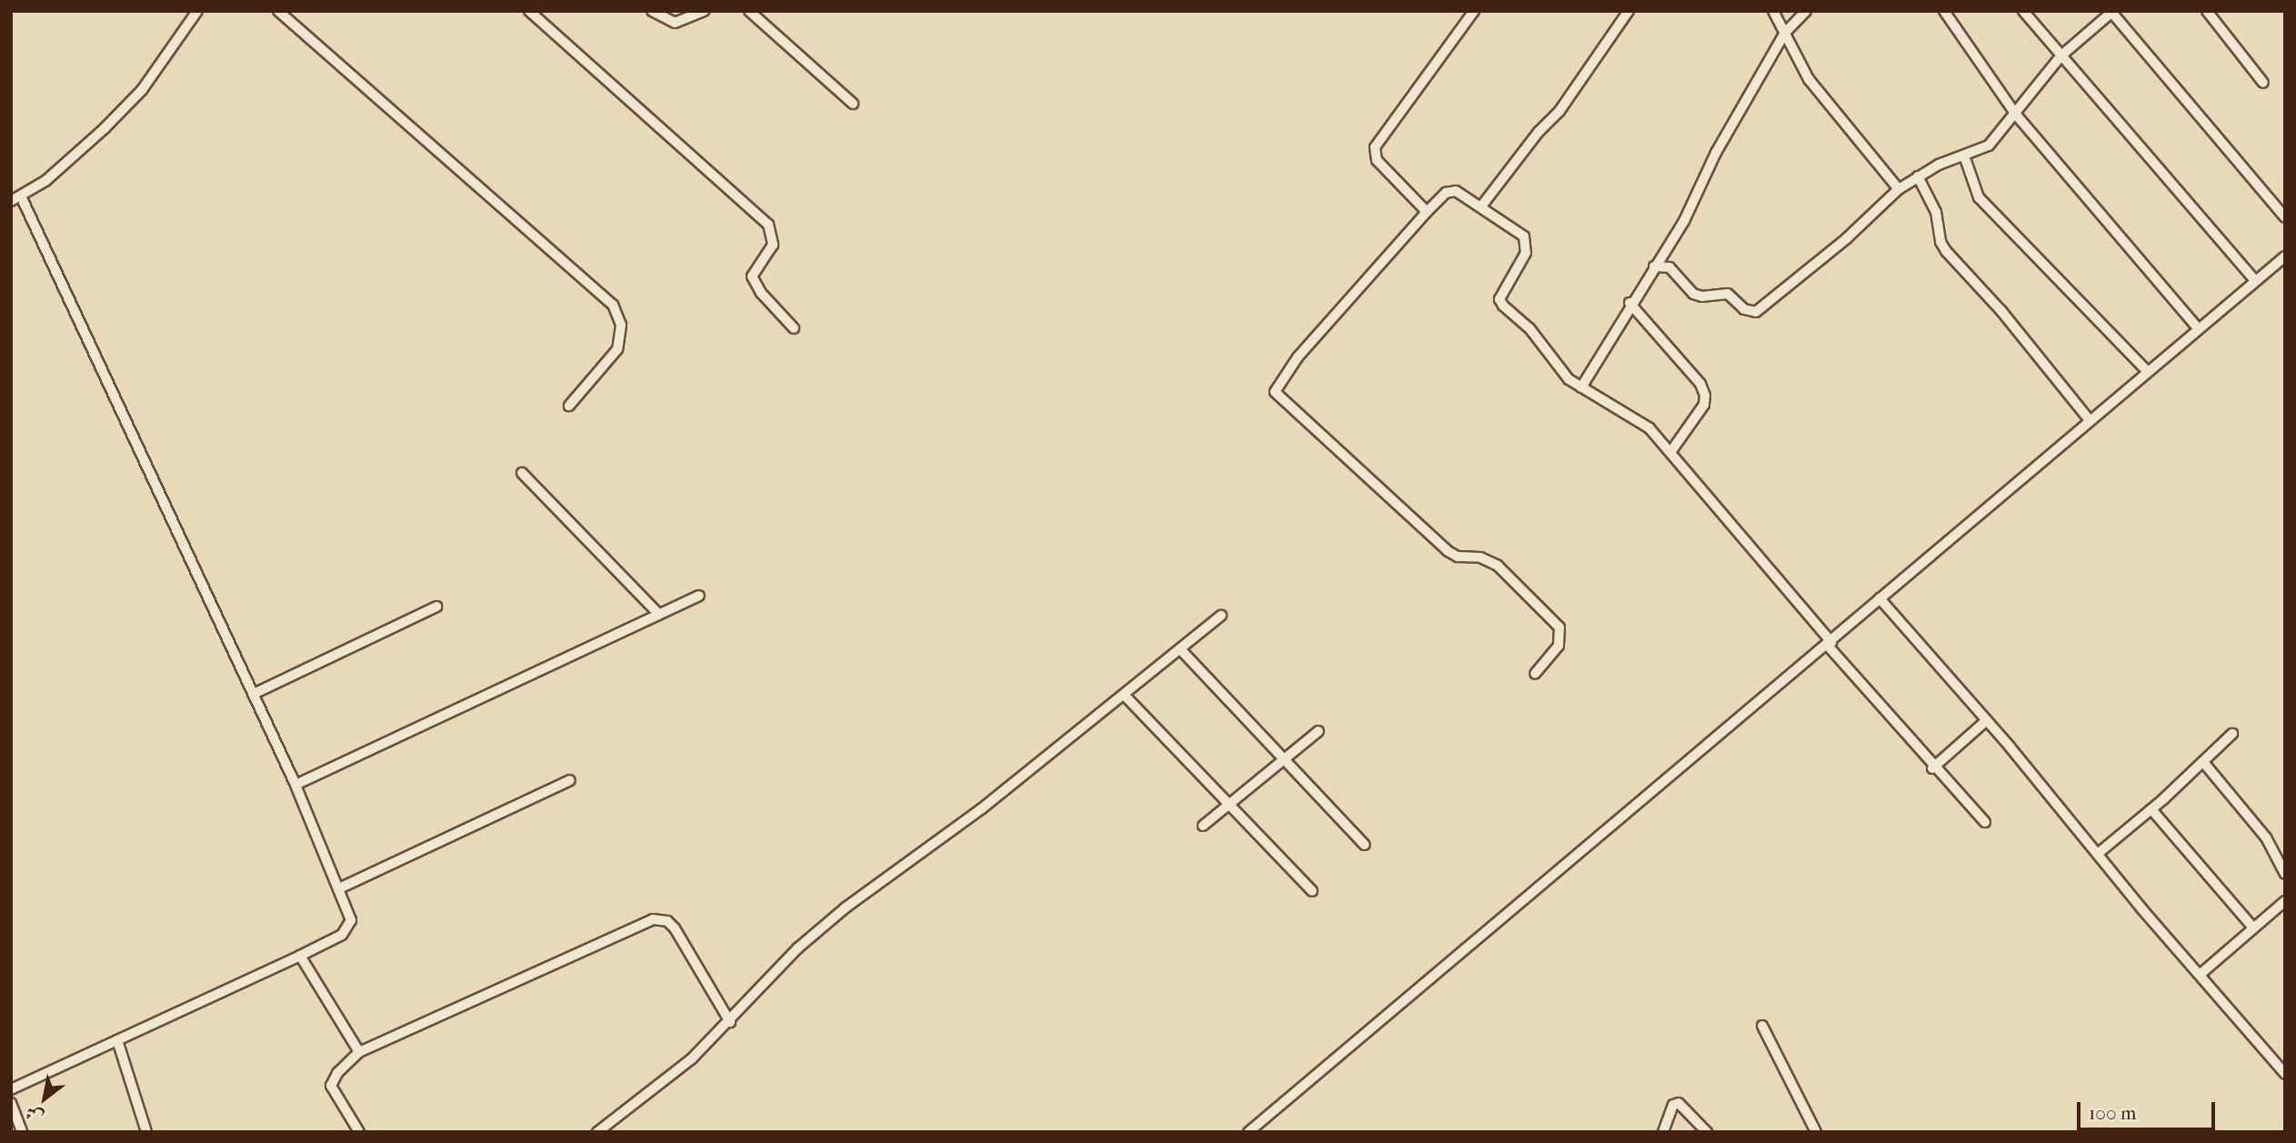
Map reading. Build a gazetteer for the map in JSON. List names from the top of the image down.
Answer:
{
  "scale_bar": "100 m",
  "north": "bottom left"
}
